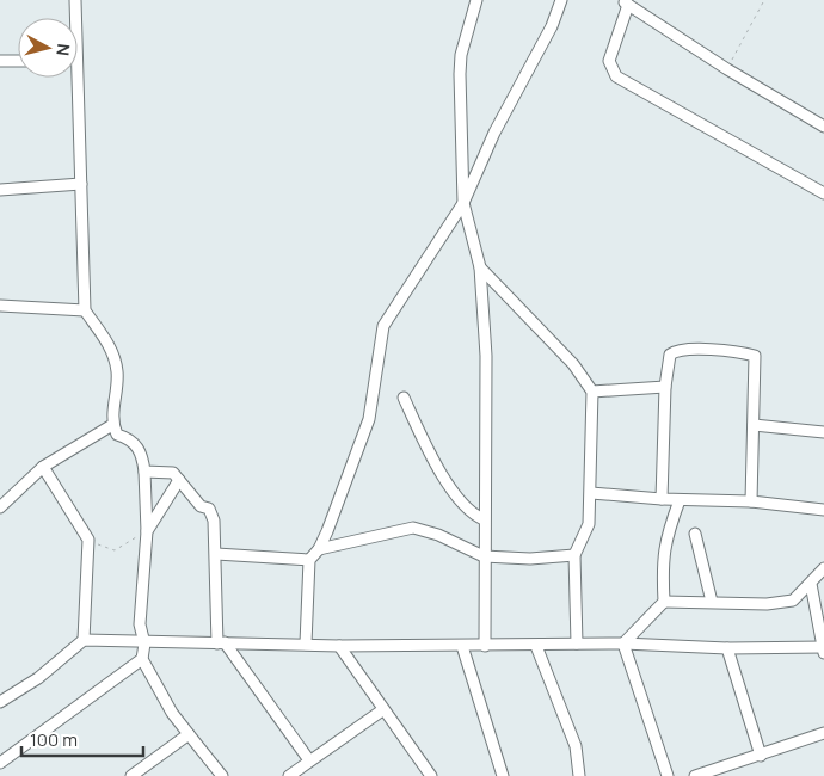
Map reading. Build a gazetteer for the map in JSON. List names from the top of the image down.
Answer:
{
  "scale_bar": "100 m",
  "north": "right"
}
